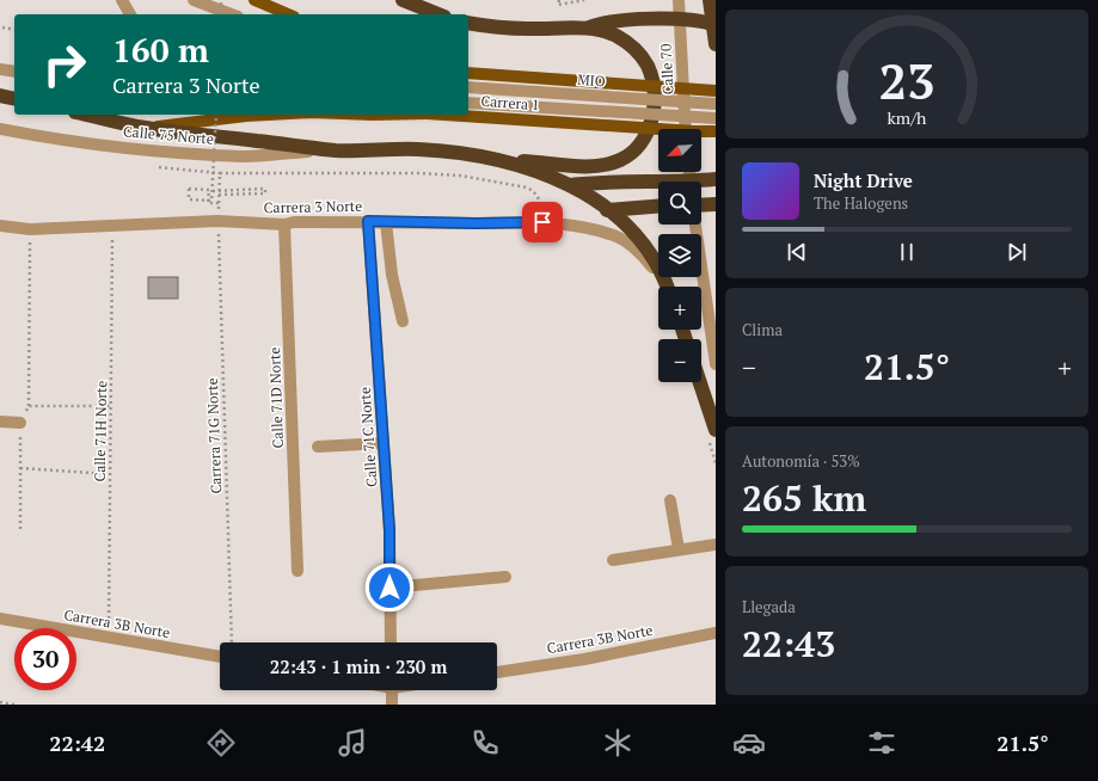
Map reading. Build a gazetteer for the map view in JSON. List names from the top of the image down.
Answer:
{
  "streets": {
    "highway": ["Carrera 1"],
    "street": [
      "Calle 70",
      "MIO",
      "Calle 75 Norte",
      "Carrera 3 Norte",
      "Calle 71D Norte",
      "Calle 71C Norte",
      "Carrera 3B Norte"
    ],
    "path": ["Calle 71H Norte", "Carrera 71G Norte"]
  },
  "crossings": [
    ["Carrera 3 Norte", "Calle 71D Norte"],
    ["Carrera 3 Norte", "Calle 71H Norte"],
    ["Carrera 3 Norte", "Carrera 71G Norte"],
    ["Carrera 3 Norte", "Calle 71C Norte"],
    ["Calle 71H Norte", "Carrera 3B Norte"]
  ],
  "north": "bottom left",
  "page": {
    "turn": ["160 m", "Carrera 3 Norte"],
    "map_buttons": ["+", "−"],
    "song": ["Night Drive", "The Halogens"],
    "tile": [
      "Clima",
      ["Autonomía · 53%", "265 km"],
      ["Llegada", "22:43"]
    ],
    "heat": ["−", "21.5°", "+"],
    "limit": "30",
    "trip": "22:43 · 1 min · 230 m",
    "tabs": ["22:42", "21.5°"],
    "gauge": ["23", "km/h"]
  }
}
